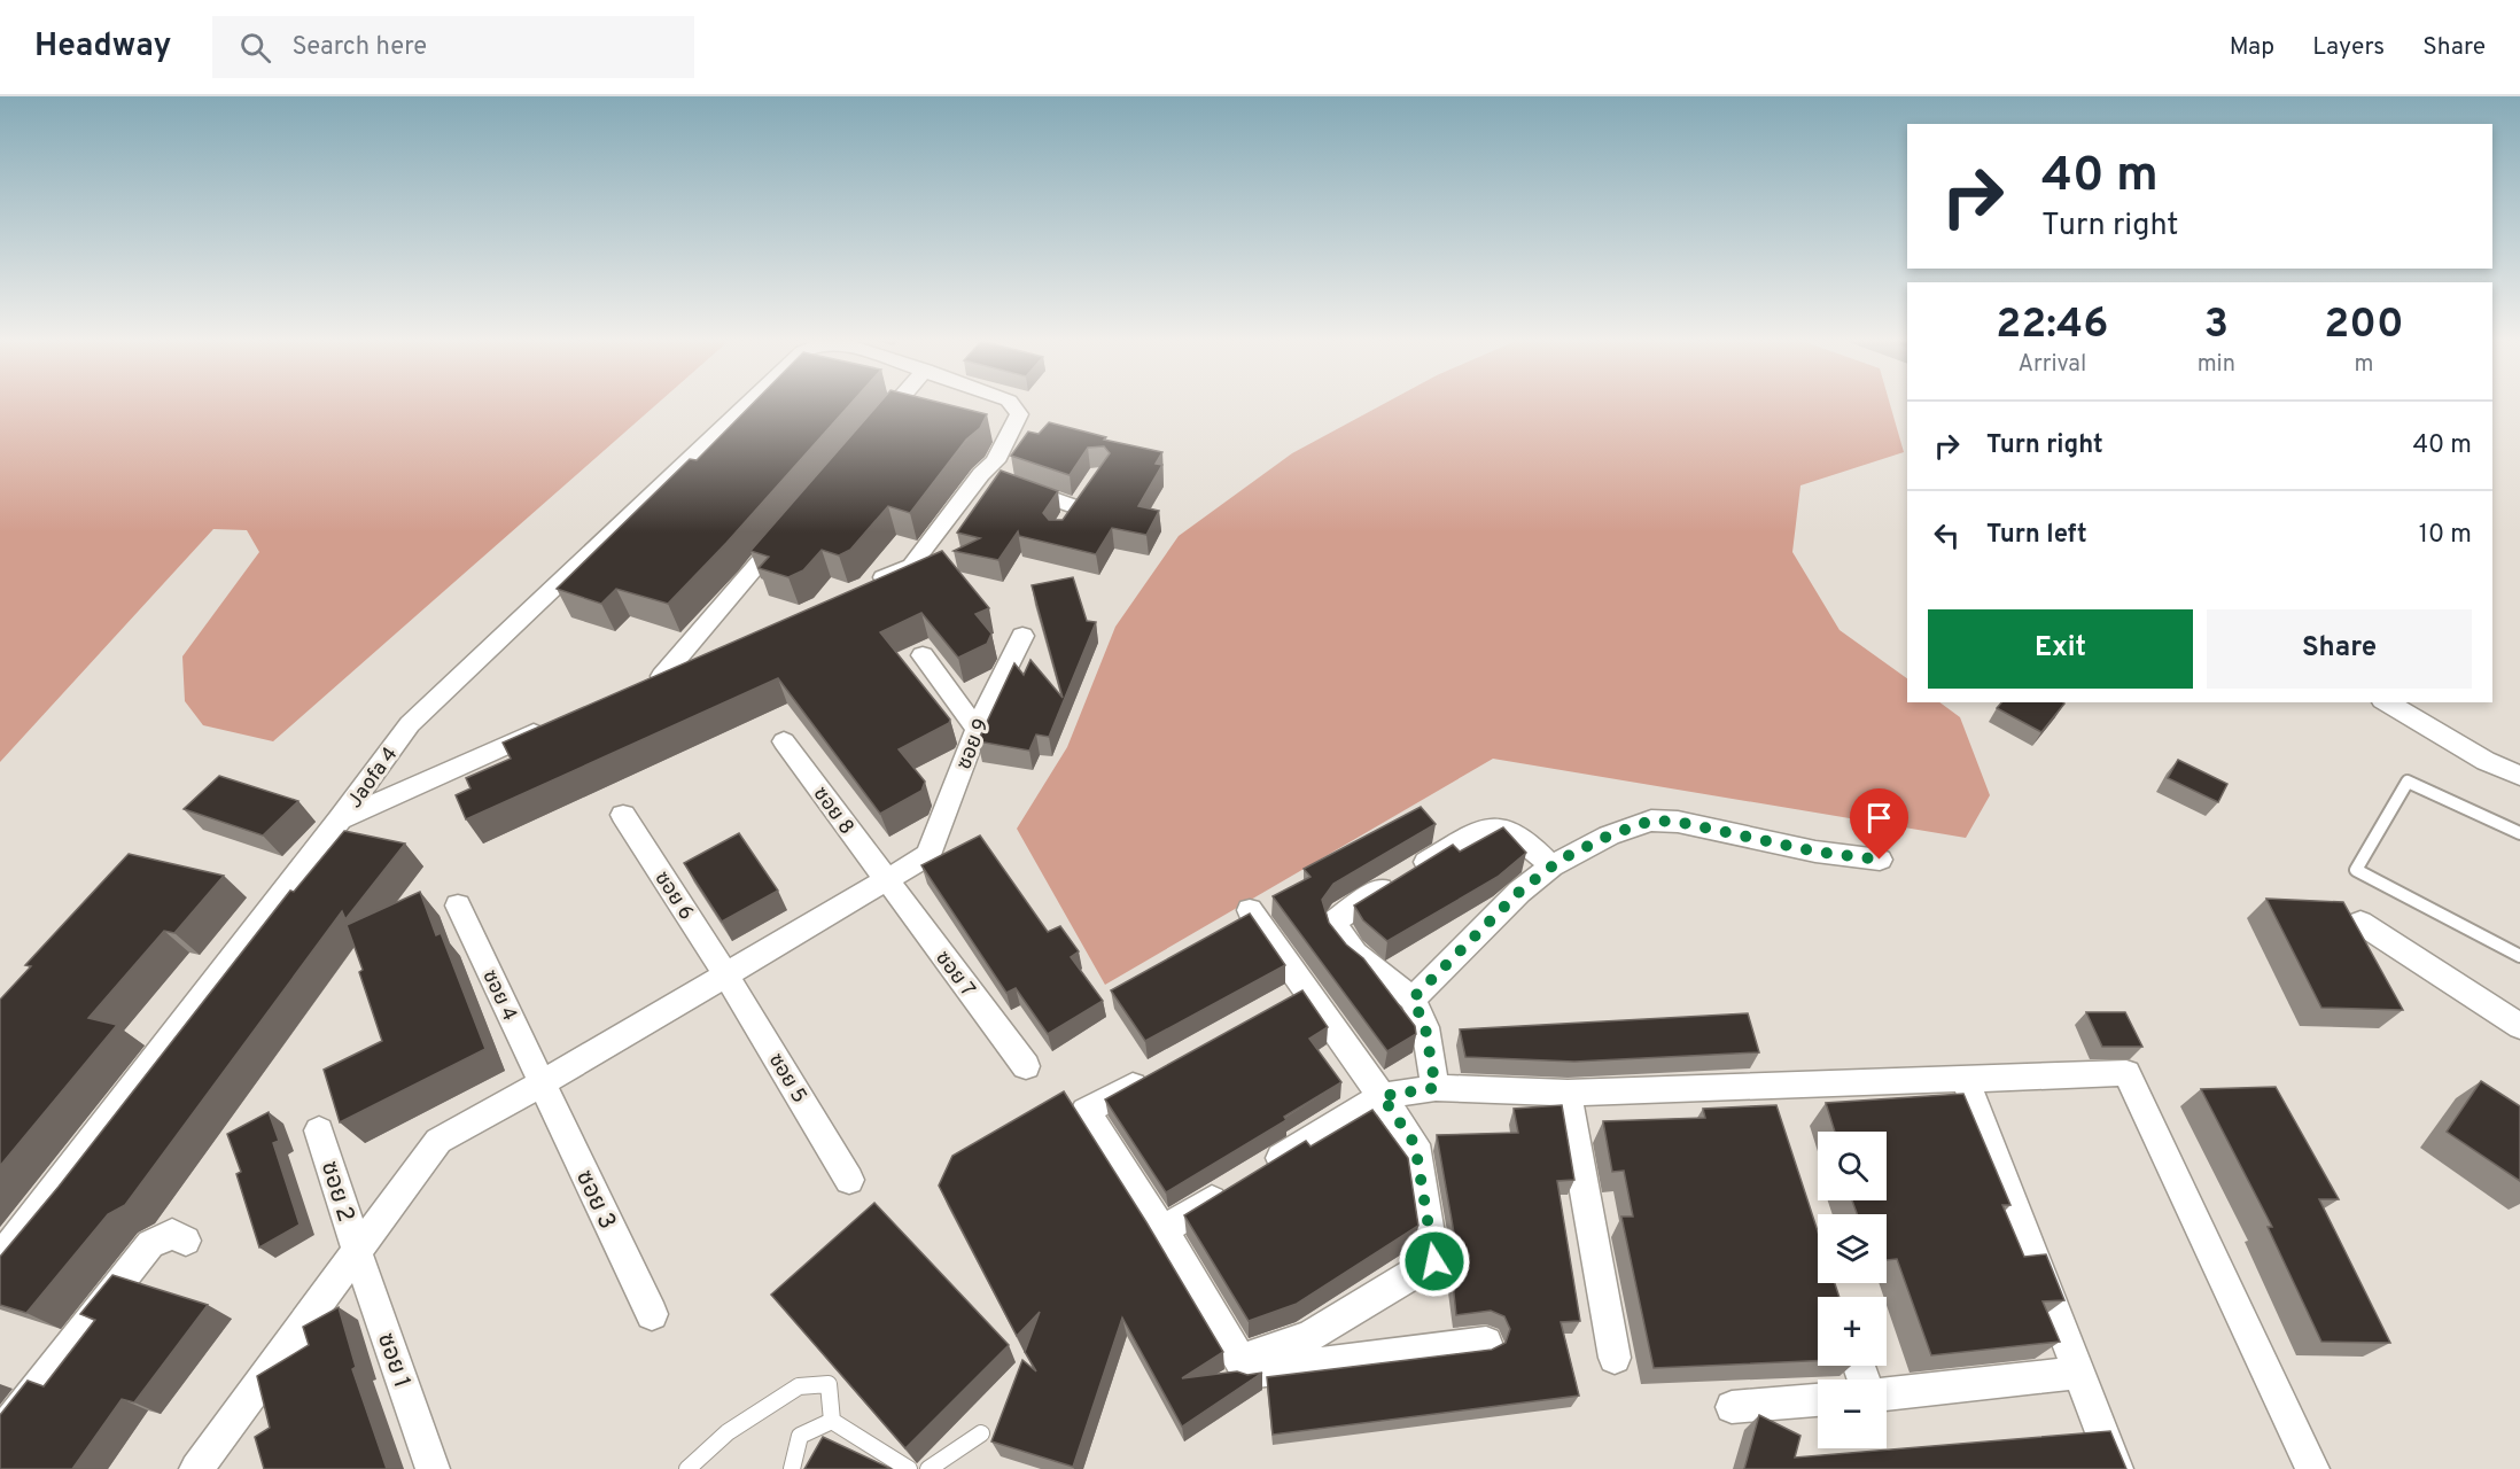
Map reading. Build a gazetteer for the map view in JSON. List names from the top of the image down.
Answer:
{
  "streets": {
    "street": [
      "ซอย 9",
      "Jaofa 4",
      "ซอย 8",
      "ซอย 6",
      "ซอย 7",
      "ซอย 4",
      "ซอย 5",
      "ซอย 2",
      "ซอย 3",
      "ซอย 1"
    ]
  },
  "crossings": [
    ["ซอย 9", "ซอย 8"],
    ["ซอย 9", "ซอย 7"],
    ["ซอย 8", "ซอย 7"],
    ["ซอย 6", "ซอย 5"],
    ["ซอย 4", "ซอย 3"],
    ["ซอย 2", "ซอย 1"]
  ],
  "page": {
    "header": "Headway",
    "search": "Search here",
    "nav": ["Map", "Layers", "Share"],
    "turn": ["40 m", "Turn right"],
    "eta": [
      "22:46",
      "Arrival",
      "3",
      "min",
      "200",
      "m"
    ],
    "list": [
      {
        "name": "Turn right",
        "value": "40 m"
      },
      {
        "name": "Turn left",
        "value": "10 m"
      }
    ],
    "buttons": ["Exit", "Share"],
    "map_buttons": ["+", "−"]
  }
}
